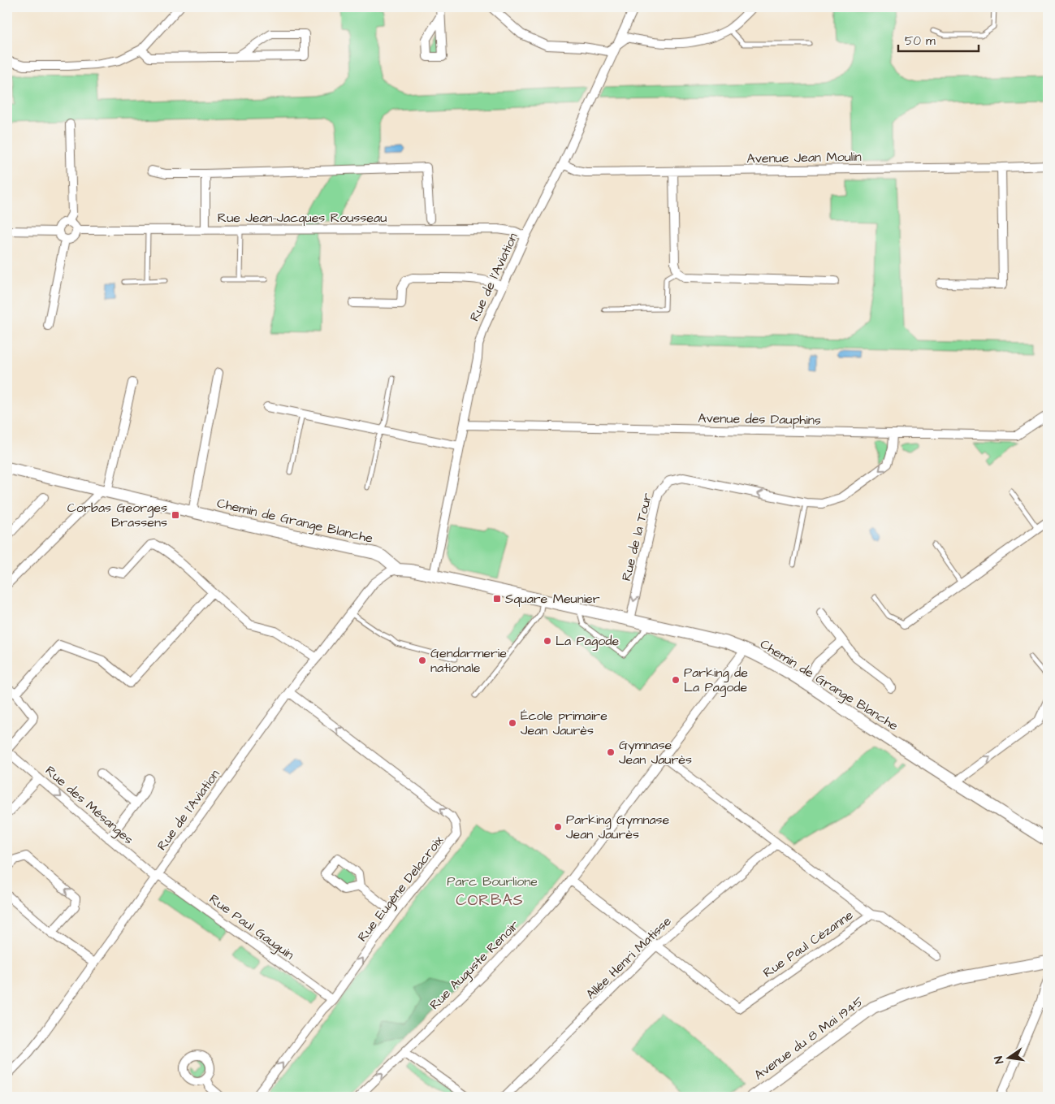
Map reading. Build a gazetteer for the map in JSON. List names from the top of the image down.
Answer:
{
  "streets": {
    "street": [
      "Avenue Jean Moulin",
      "Rue Jean-Jacques Rousseau",
      "Rue de l'Aviation",
      "Avenue des Dauphins",
      "Chemin de Grange Blanche",
      "Rue de la Tour",
      "Rue des Mésanges",
      "Rue Eugène Delacroix",
      "Rue Paul Gauguin",
      "Rue Paul Cézanne",
      "Allée Henri Matisse",
      "Rue Auguste Renoir",
      "Avenue du 8 Mai 1945"
    ]
  },
  "crossings": [
    ["Avenue Jean Moulin", "Rue de l'Aviation"],
    ["Rue Jean-Jacques Rousseau", "Rue de l'Aviation"],
    ["Rue de l'Aviation", "Avenue des Dauphins"],
    ["Rue de l'Aviation", "Chemin de Grange Blanche"],
    ["Rue de l'Aviation", "Rue des Mésanges"],
    ["Rue de l'Aviation", "Rue Eugène Delacroix"],
    ["Rue de l'Aviation", "Rue Paul Gauguin"],
    ["Avenue des Dauphins", "Rue de la Tour"],
    ["Chemin de Grange Blanche", "Rue de la Tour"],
    ["Chemin de Grange Blanche", "Rue Auguste Renoir"],
    ["Rue des Mésanges", "Rue Paul Gauguin"],
    ["Rue Eugène Delacroix", "Rue Paul Gauguin"],
    ["Rue Paul Cézanne", "Allée Henri Matisse"],
    ["Rue Paul Cézanne", "Rue Auguste Renoir"]
  ],
  "districts": ["CORBAS"],
  "parks": ["Parc Bourlione"],
  "places": {
    "transit": ["Corbas Georges Brassens", "Square Meunier"],
    "other": [
      "La Pagode",
      "Gendarmerie nationale",
      "Parking de La Pagode",
      "École primaire Jean Jaurès",
      "Gymnase Jean Jaurès",
      "Parking Gymnase Jean Jaurès"
    ]
  },
  "scale_bar": "50 m",
  "north": "left"
}
